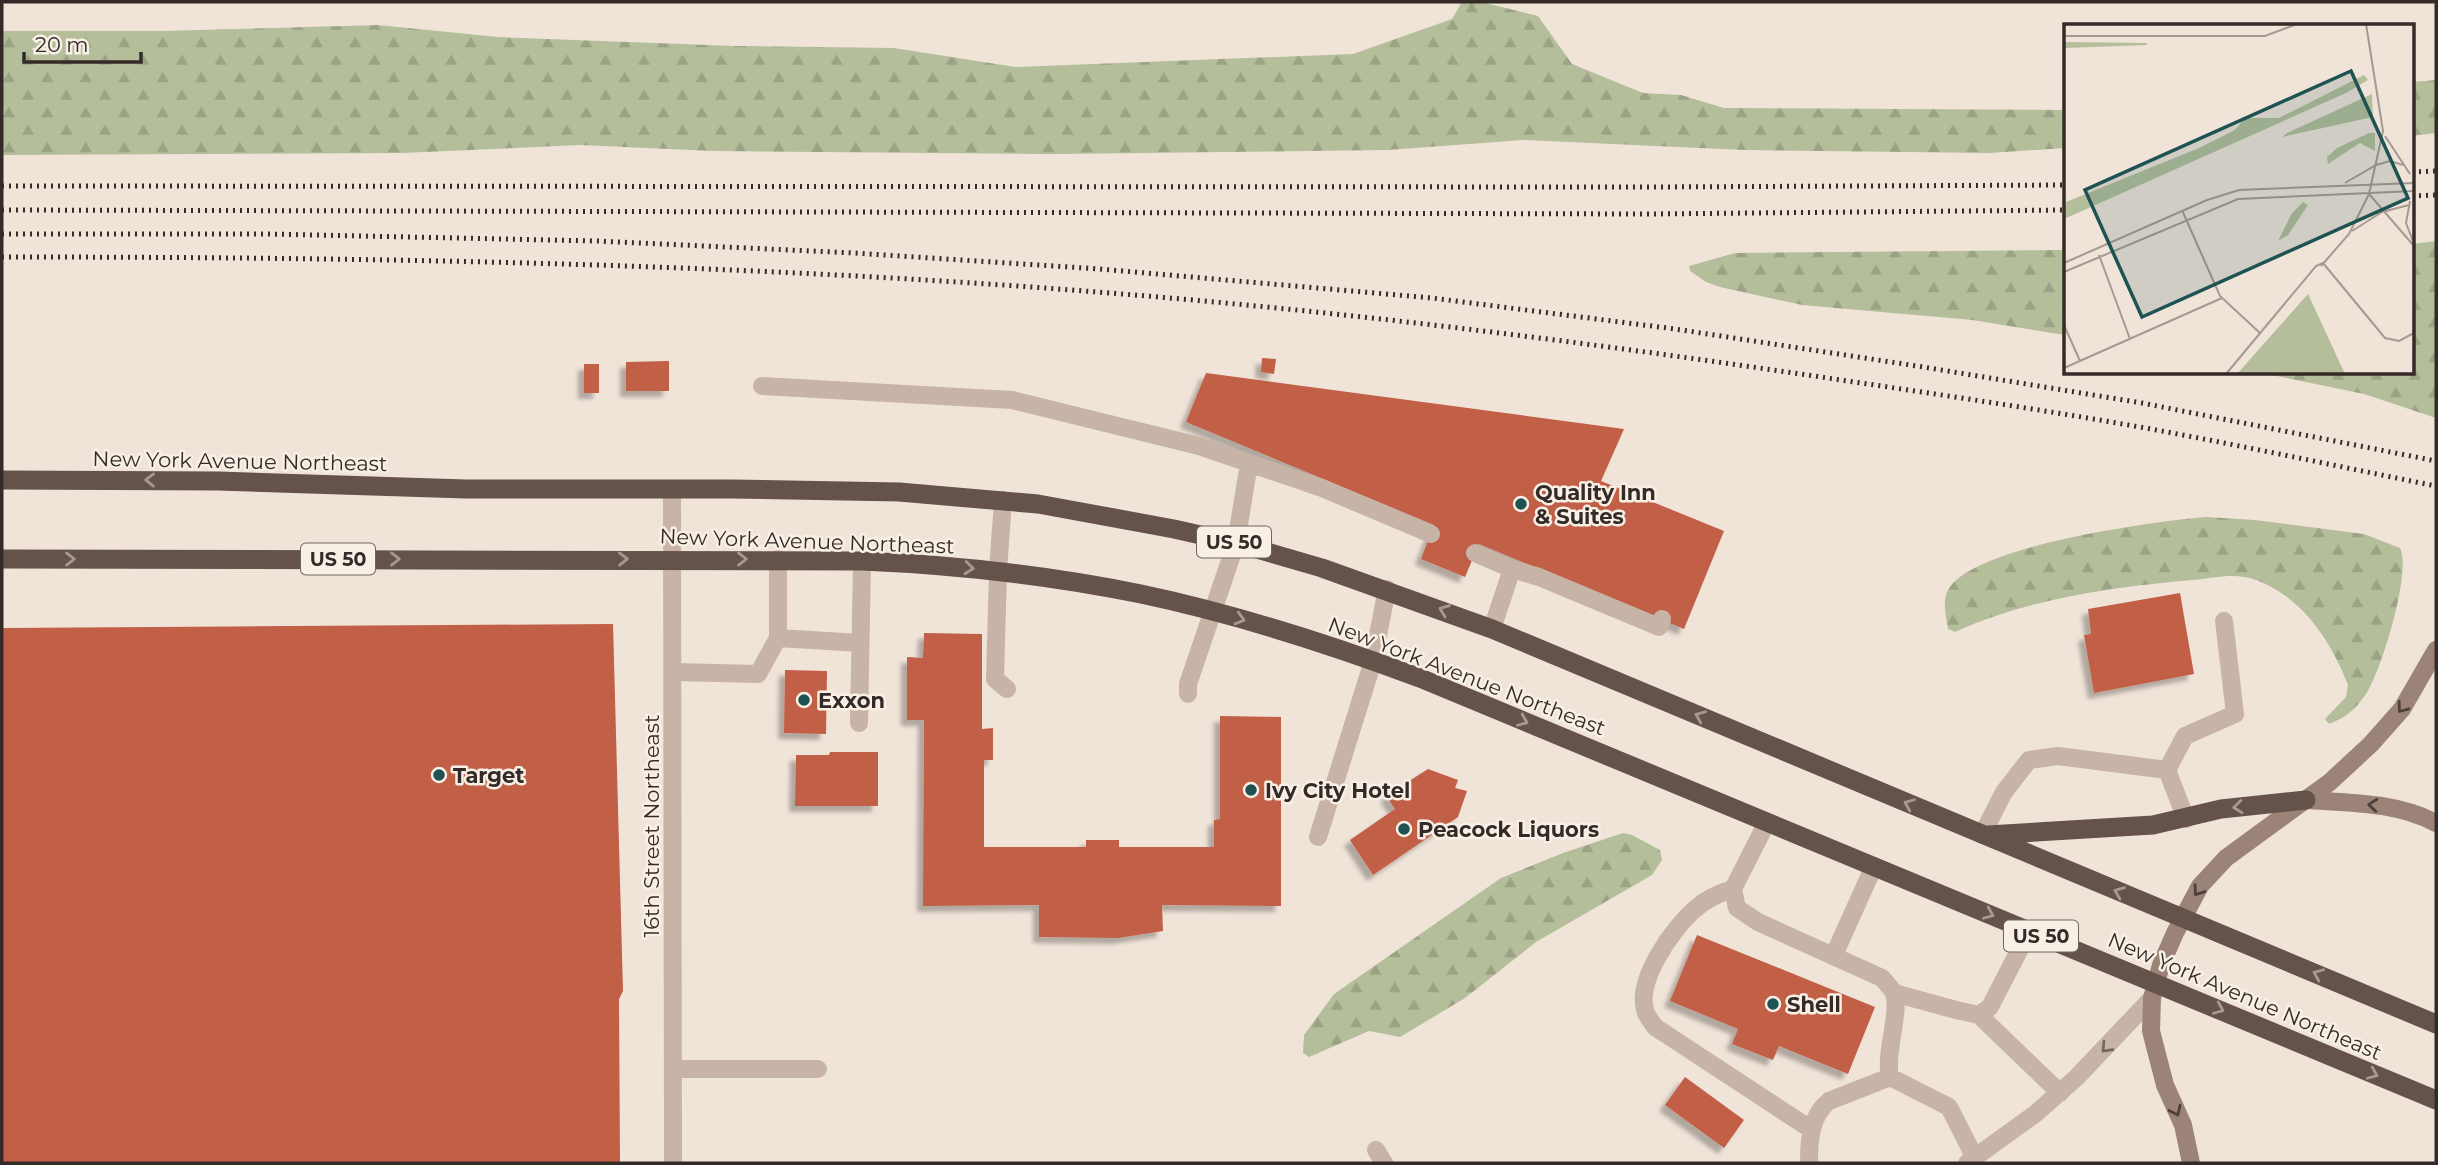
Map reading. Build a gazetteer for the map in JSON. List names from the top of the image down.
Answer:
{
  "streets": {
    "highway": ["New York Avenue Northeast", "US 50"],
    "street": ["16th Street Northeast"]
  },
  "crossings": [
    ["New York Avenue Northeast", "16th Street Northeast"]
  ],
  "places": [
    "Quality Inn & Suites",
    "Exxon",
    "Target",
    "Ivy City Hotel",
    "Peacock Liquors",
    "Shell"
  ],
  "scale_bar": "20 m"
}
